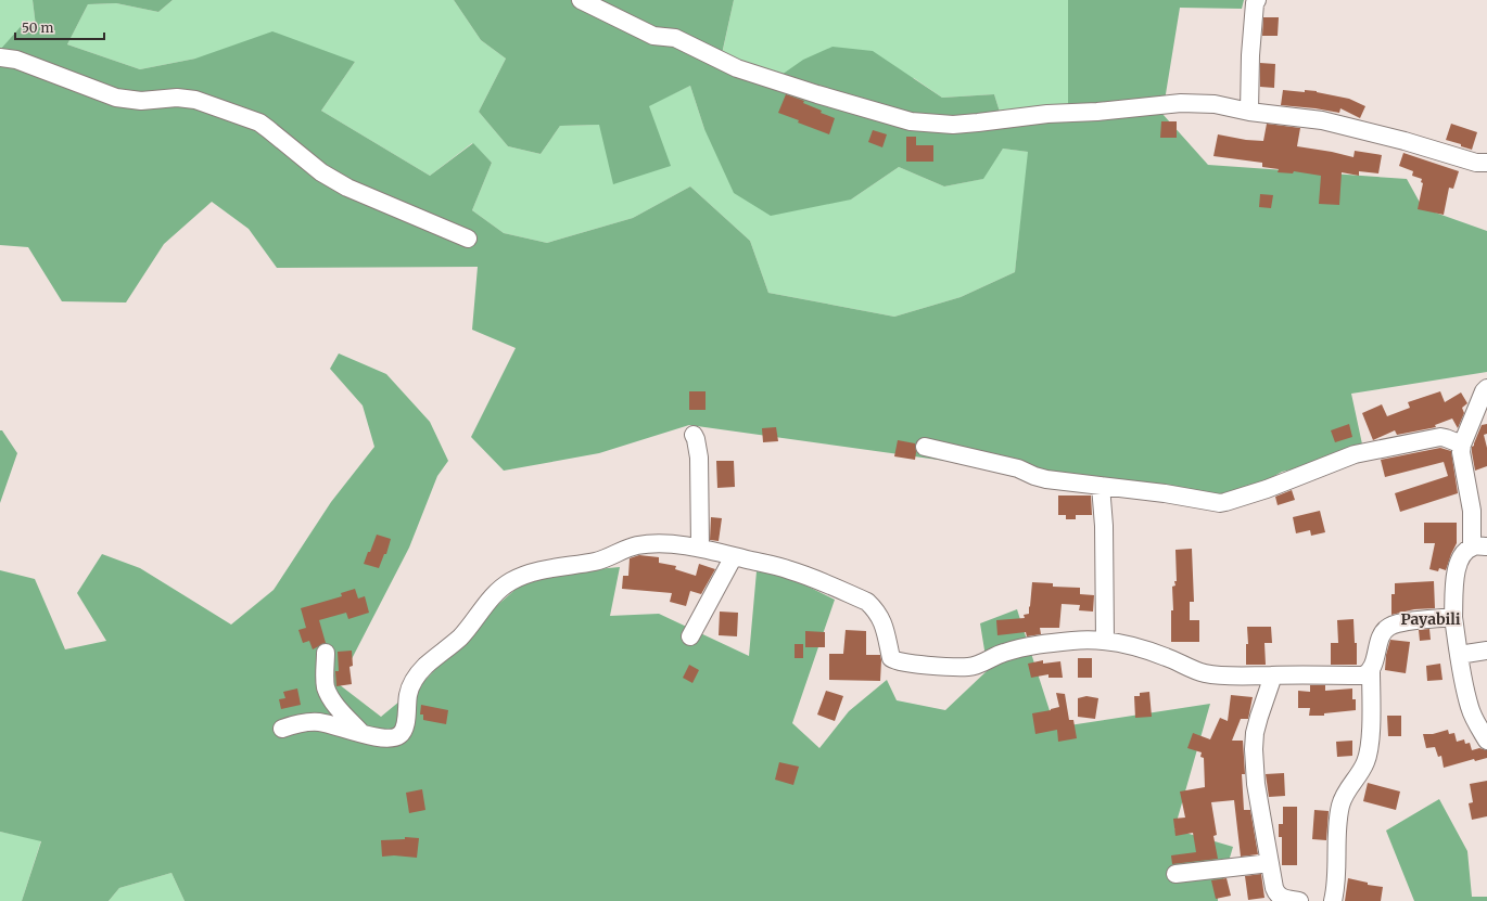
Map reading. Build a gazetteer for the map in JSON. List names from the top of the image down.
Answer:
{
  "districts": ["Payabili"],
  "scale_bar": "50 m"
}
